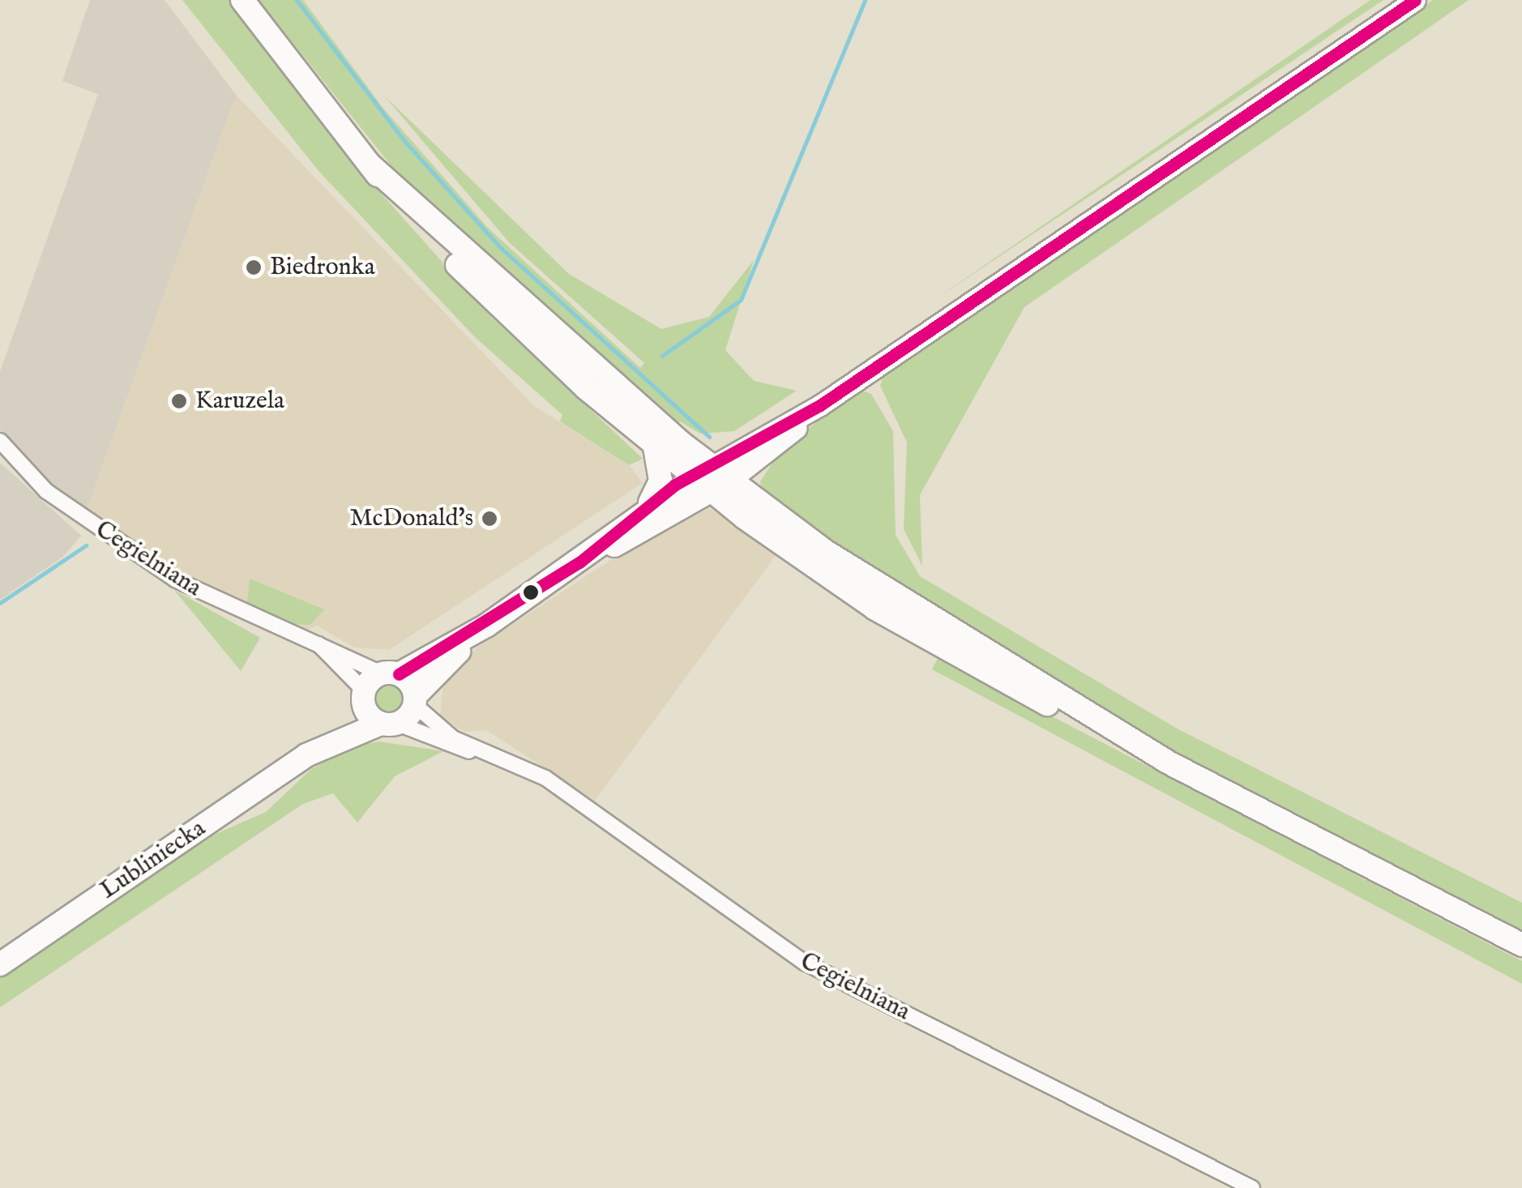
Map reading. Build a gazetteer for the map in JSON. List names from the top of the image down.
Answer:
{
  "streets": {
    "main road": ["Lubliniecka"],
    "street": ["Cegielniana"]
  },
  "crossings": [
    ["Cegielniana", "Lubliniecka"]
  ],
  "places": ["Biedronka", "Karuzela", "McDonald's"]
}
